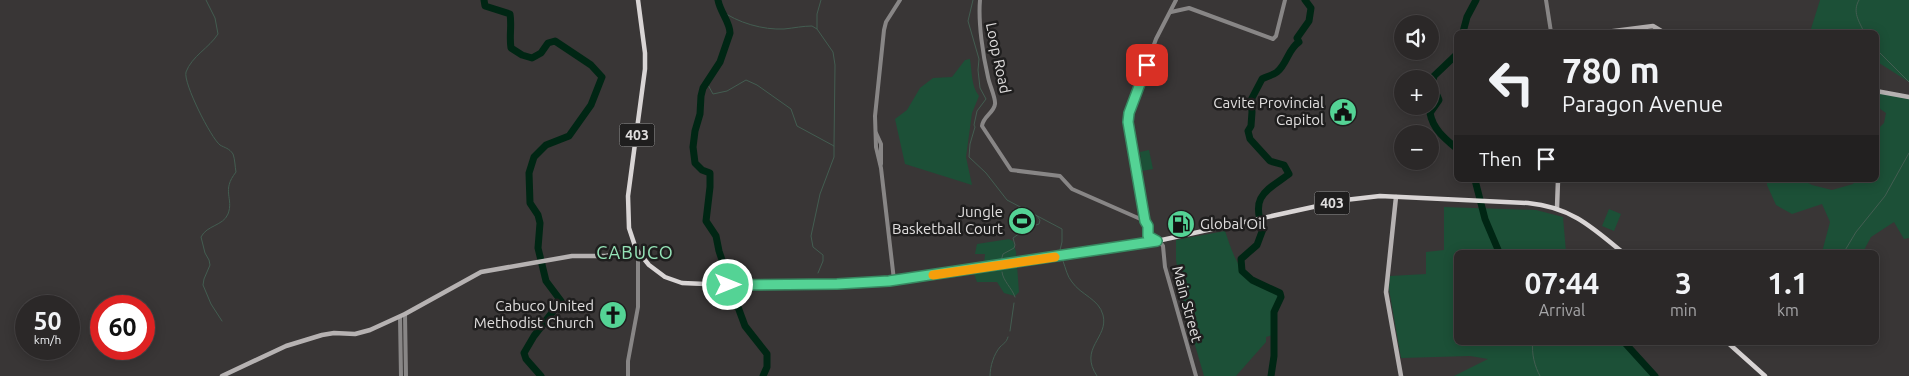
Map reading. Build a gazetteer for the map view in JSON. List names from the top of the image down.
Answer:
{
  "streets": {
    "main road": ["403"],
    "street": ["Loop Road", "Main Street"]
  },
  "districts": ["CABUCO"],
  "places": {
    "public building": ["Cavite Provincial Capitol"],
    "sports": ["Jungle Basketball Court"],
    "fuel station": ["Global Oil"],
    "church": ["Cabuco United Methodist Church"]
  },
  "page": {
    "map_buttons": ["+", "−"],
    "turn": ["780 m", "Paragon Avenue"],
    "then": "Then",
    "eta": [
      "07:44",
      "Arrival",
      "3",
      "min",
      "1.1",
      "km"
    ],
    "speed": "50 km/h",
    "limit": "60"
  }
}
